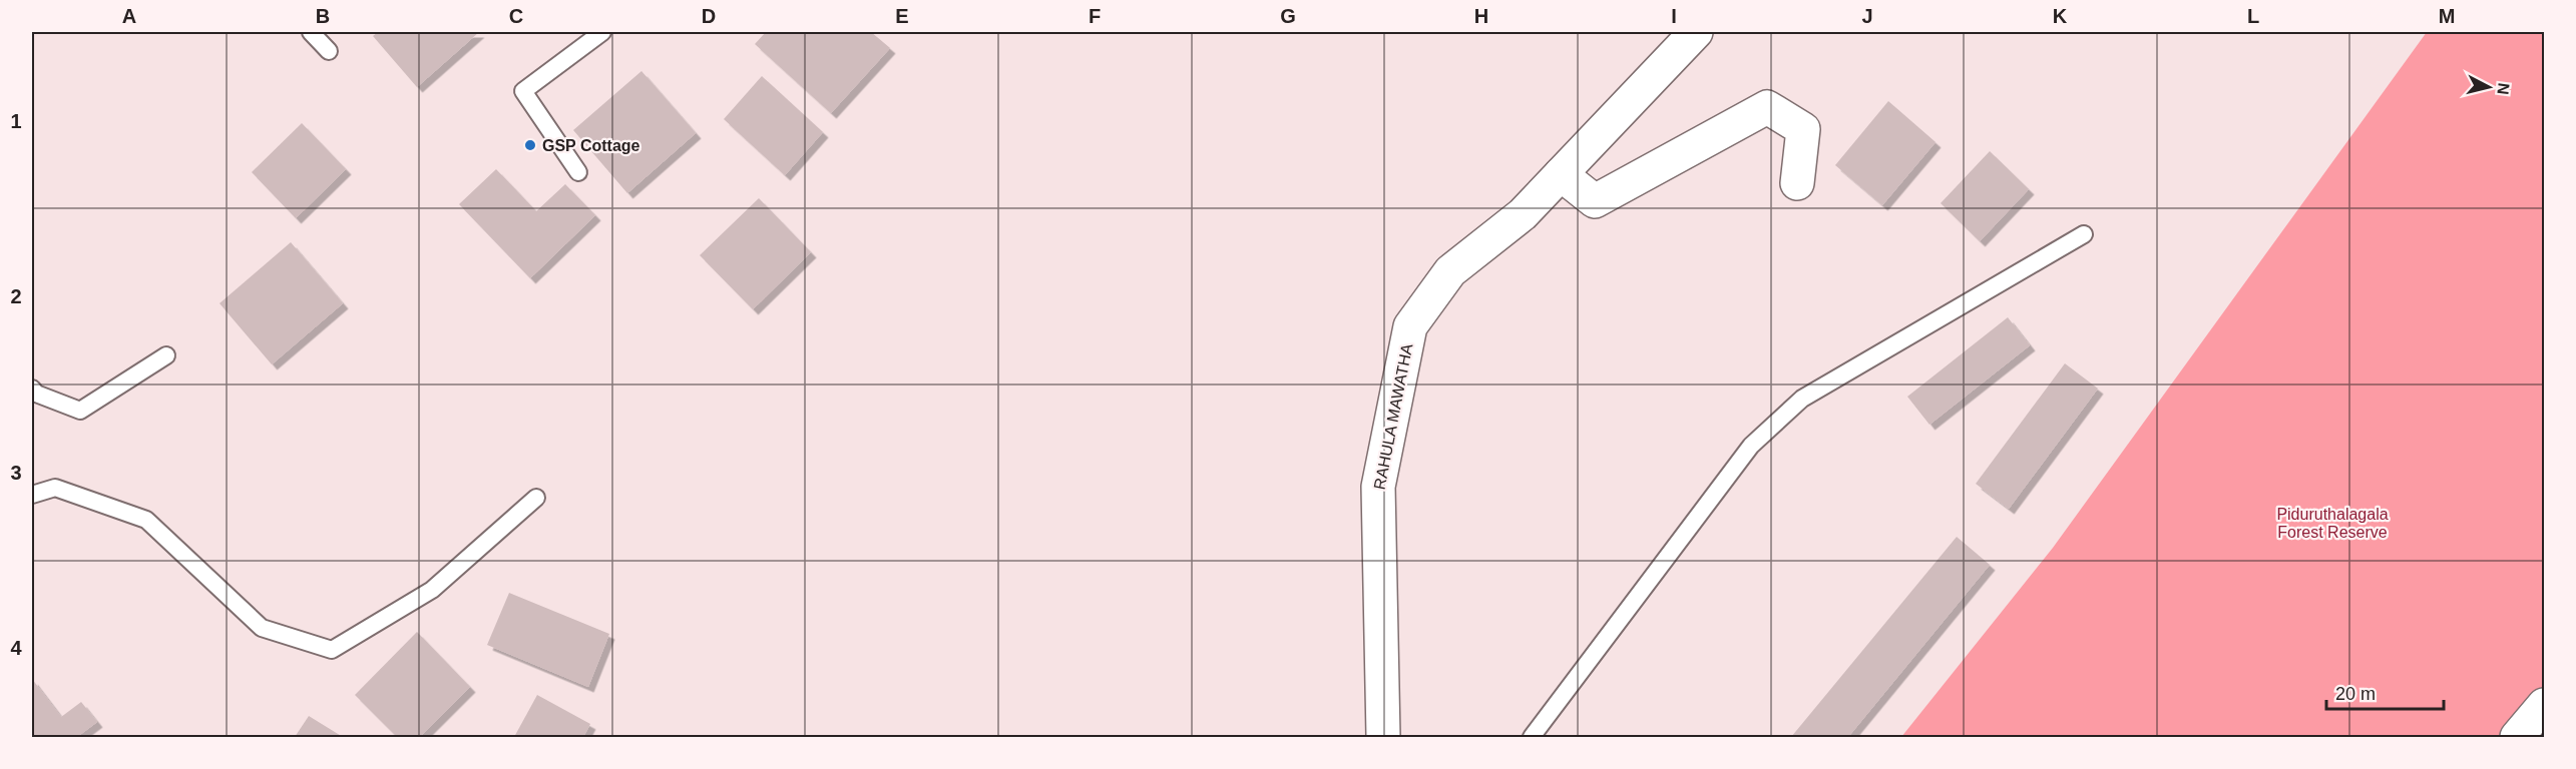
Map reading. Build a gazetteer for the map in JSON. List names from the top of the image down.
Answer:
{
  "streets": {
    "street": ["RAHULA MAWATHA"]
  },
  "parks": ["Piduruthalagala Forest Reserve"],
  "places": ["GSP Cottage"],
  "scale_bar": "20 m",
  "north": "right",
  "grid": {
    "columns": [
      "A",
      "B",
      "C",
      "D",
      "E",
      "F",
      "G",
      "H",
      "I",
      "J",
      "K",
      "L",
      "M"
    ],
    "rows": [
      "1",
      "2",
      "3",
      "4"
    ]
  }
}
